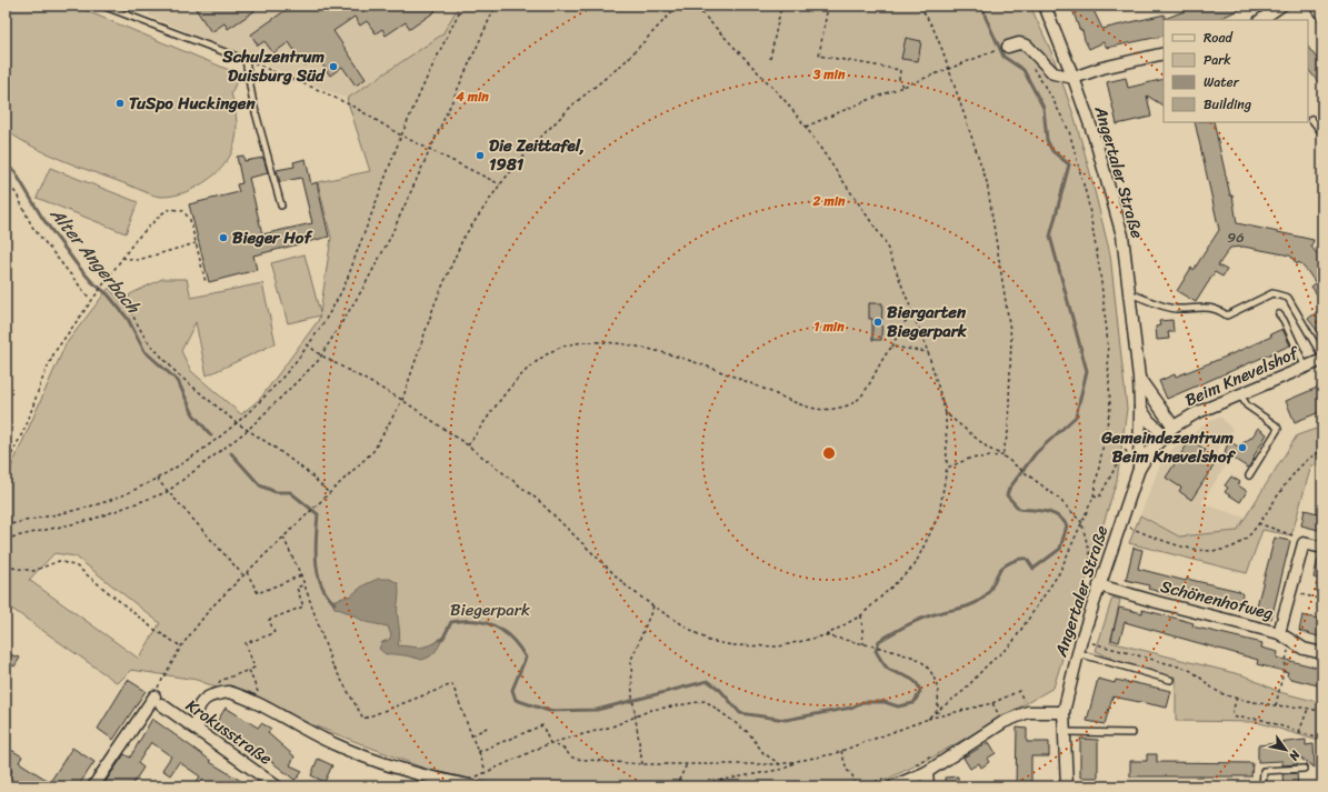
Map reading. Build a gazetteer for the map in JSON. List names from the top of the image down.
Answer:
{
  "streets": {
    "street": [
      "Angertaler Straße",
      "Beim Knevelshof",
      "Schönenhofweg",
      "Krokusstraße"
    ]
  },
  "crossings": [
    ["Angertaler Straße", "Beim Knevelshof"],
    ["Angertaler Straße", "Schönenhofweg"]
  ],
  "water": ["Alter Angerbach"],
  "parks": ["Biegerpark"],
  "places": [
    "Schulzentrum Duisburg Süd",
    "TuSpo Huckingen",
    "Die Zeittafel, 1981",
    "Bieger Hof",
    "Biergarten Biegerpark",
    "Gemeindezentrum Beim Knevelshof"
  ],
  "house_numbers": ["96"],
  "legend": [
    "Road",
    "Park",
    "Water",
    "Building"
  ],
  "north": "bottom right",
  "rings": [
    "3 min",
    "4 min",
    "2 min",
    "1 min"
  ]
}
